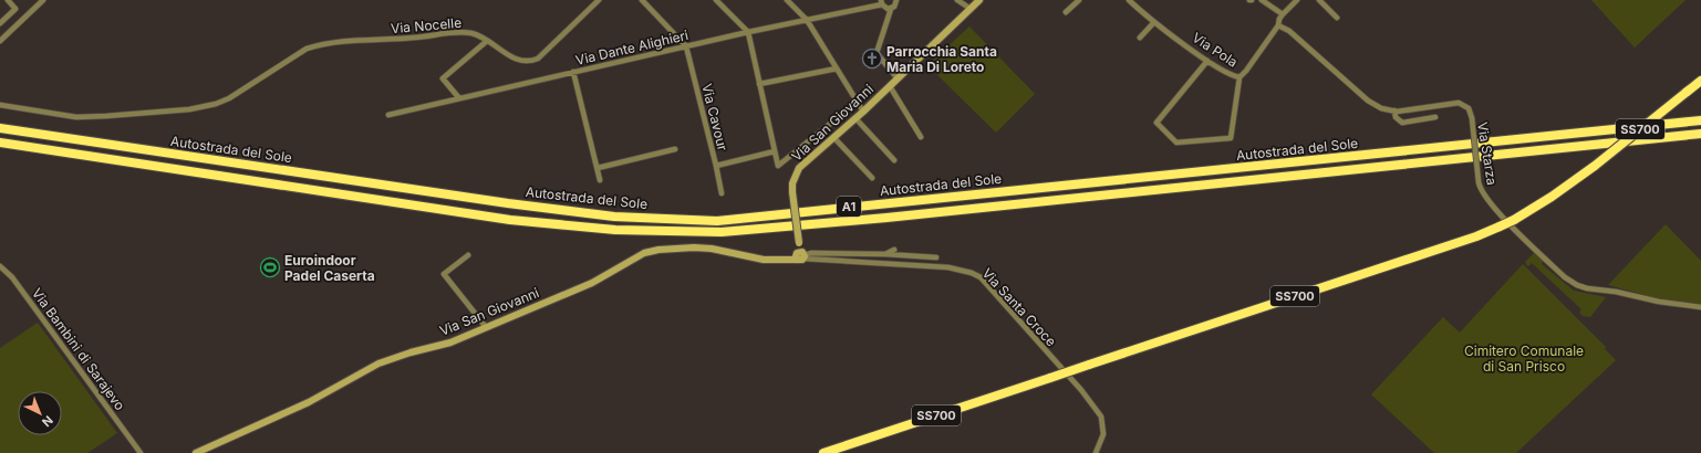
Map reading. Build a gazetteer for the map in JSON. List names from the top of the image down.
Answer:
{
  "streets": {
    "highway": ["SS700", "Autostrada del Sole", "A1"],
    "street": [
      "Via Nocelle",
      "Via Dante Alighieri",
      "Via Pola",
      "Via Cavour",
      "Via San Giovanni",
      "Via Starza",
      "Via Santa Croce",
      "Via Bambini di Sarajevo"
    ]
  },
  "crossings": [
    ["Via Dante Alighieri", "Via Cavour"],
    ["Via Pola", "Via Starza"],
    ["Via San Giovanni", "Via Santa Croce"]
  ],
  "parks": ["Cimitero Comunale di San Prisco"],
  "places": {
    "church": ["Parrocchia Santa Maria Di Loreto"],
    "sports": ["Euroindoor Padel Caserta"]
  },
  "north": "bottom right"
}
